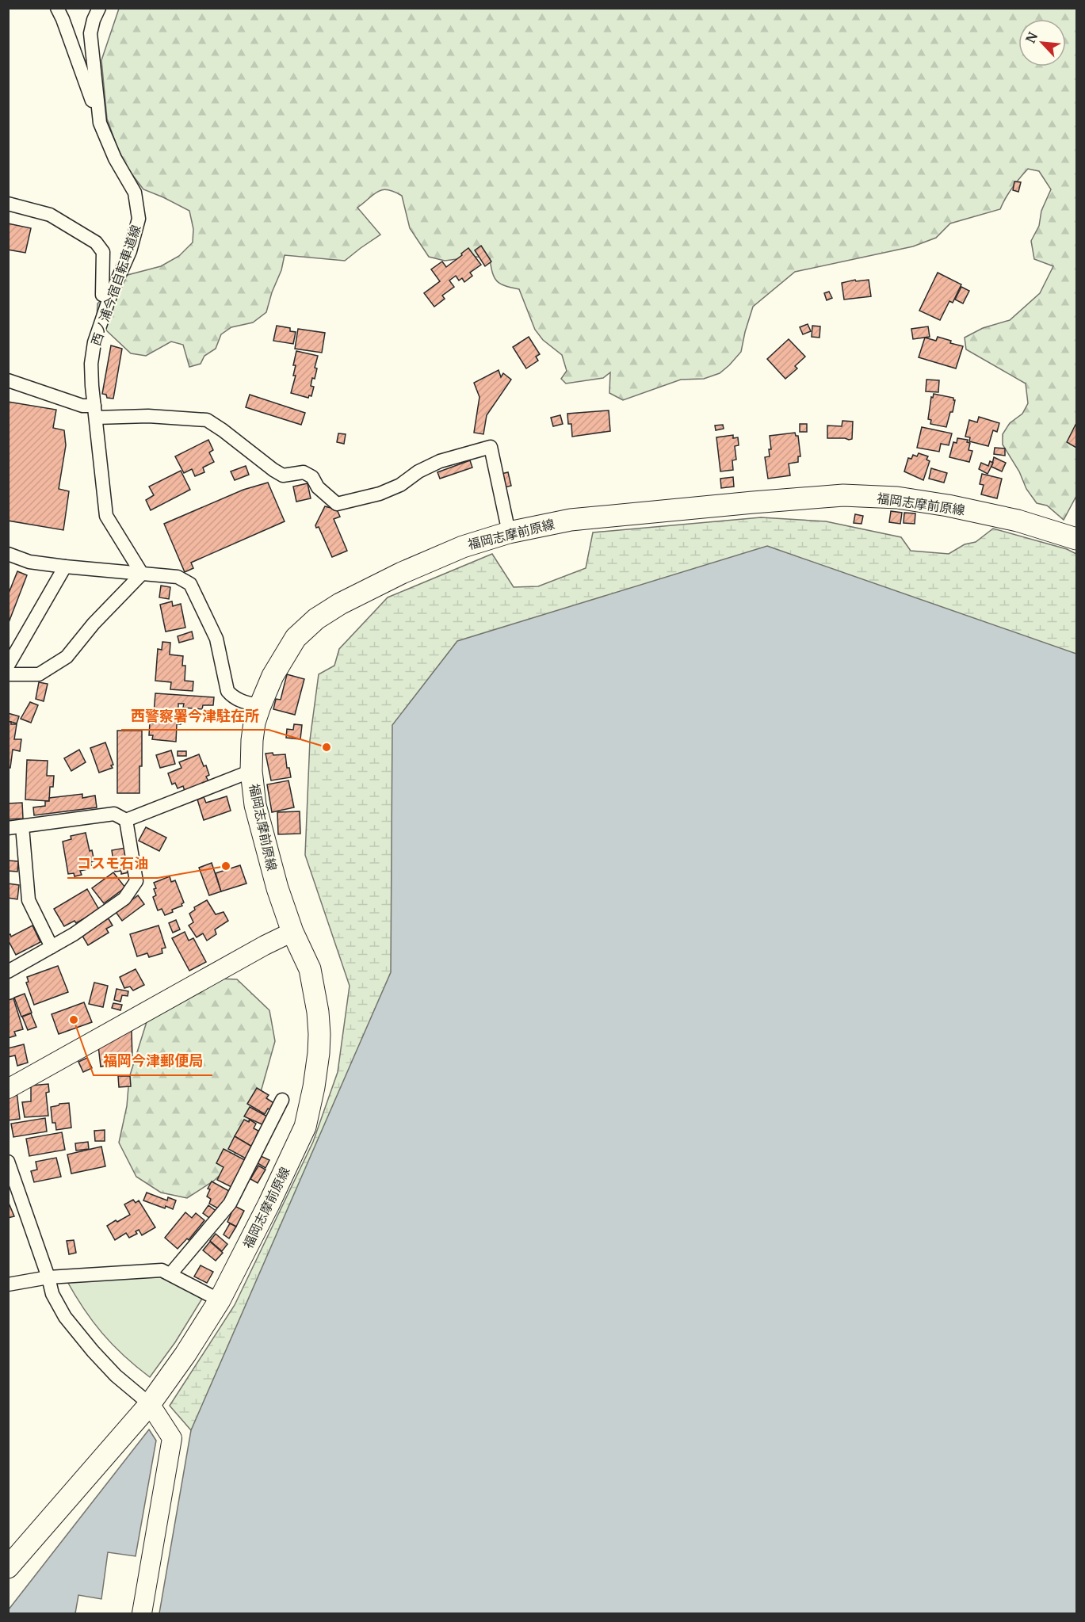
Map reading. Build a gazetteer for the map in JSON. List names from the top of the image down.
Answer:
{
  "streets": {
    "main road": ["福岡志摩前原線"],
    "street": ["西ノ浦今宿自転車道線"]
  },
  "places": ["西警察署今津駐在所", "コスモ石油", "福岡今津郵便局"],
  "north": "top left"
}
